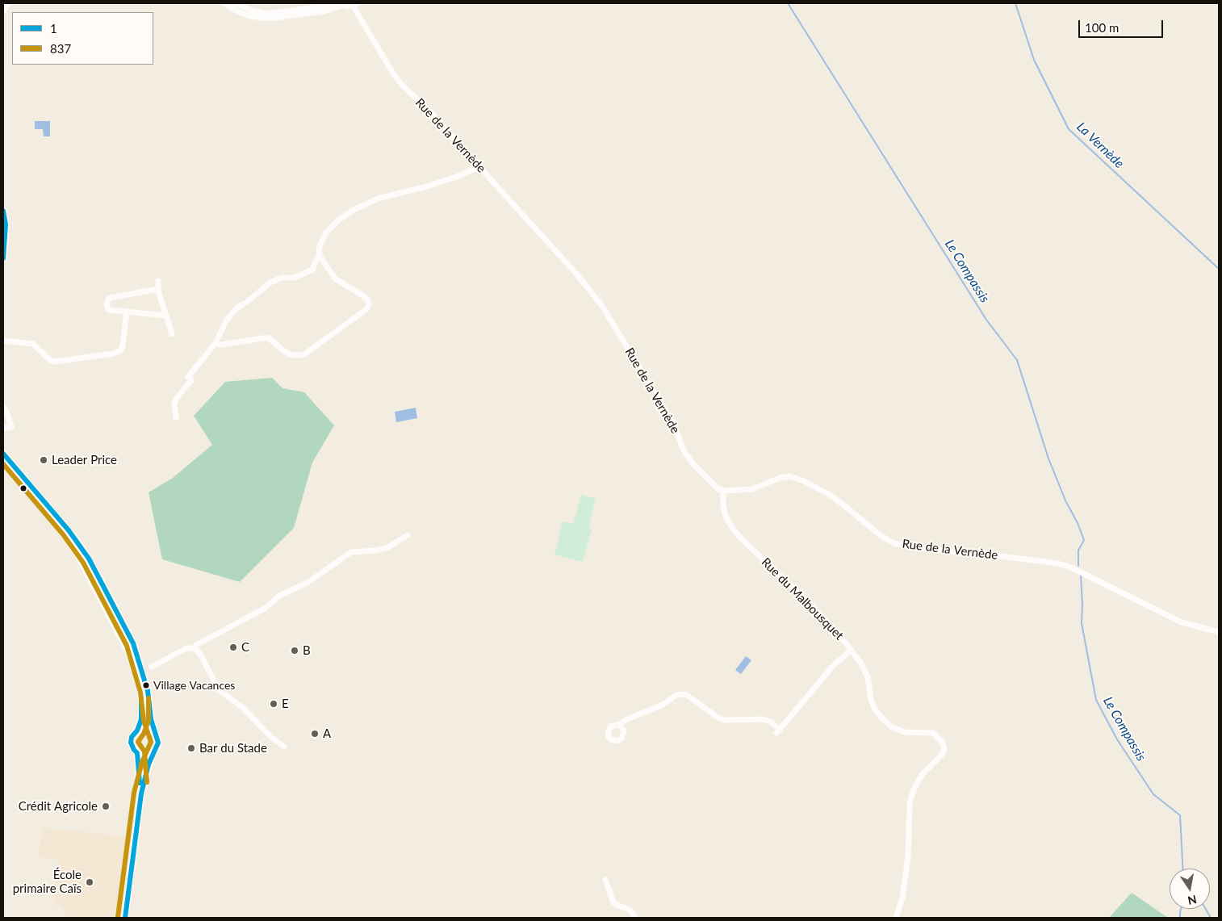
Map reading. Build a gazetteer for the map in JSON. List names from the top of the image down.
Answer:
{
  "streets": {
    "street": ["Rue de la Vernède", "Rue du Malbousquet"]
  },
  "crossings": [
    ["Rue de la Vernède", "Rue du Malbousquet"]
  ],
  "water": ["La Vernède", "Le Compassis"],
  "places": [
    "Leader Price",
    "C",
    "B",
    "Village Vacances",
    "E",
    "A",
    "Bar du Stade",
    "Crédit Agricole",
    "École primaire Caïs"
  ],
  "lines": ["transit line 1", "transit line 837"],
  "legend": ["1", "837"],
  "scale_bar": "100 m",
  "north": "bottom"
}
